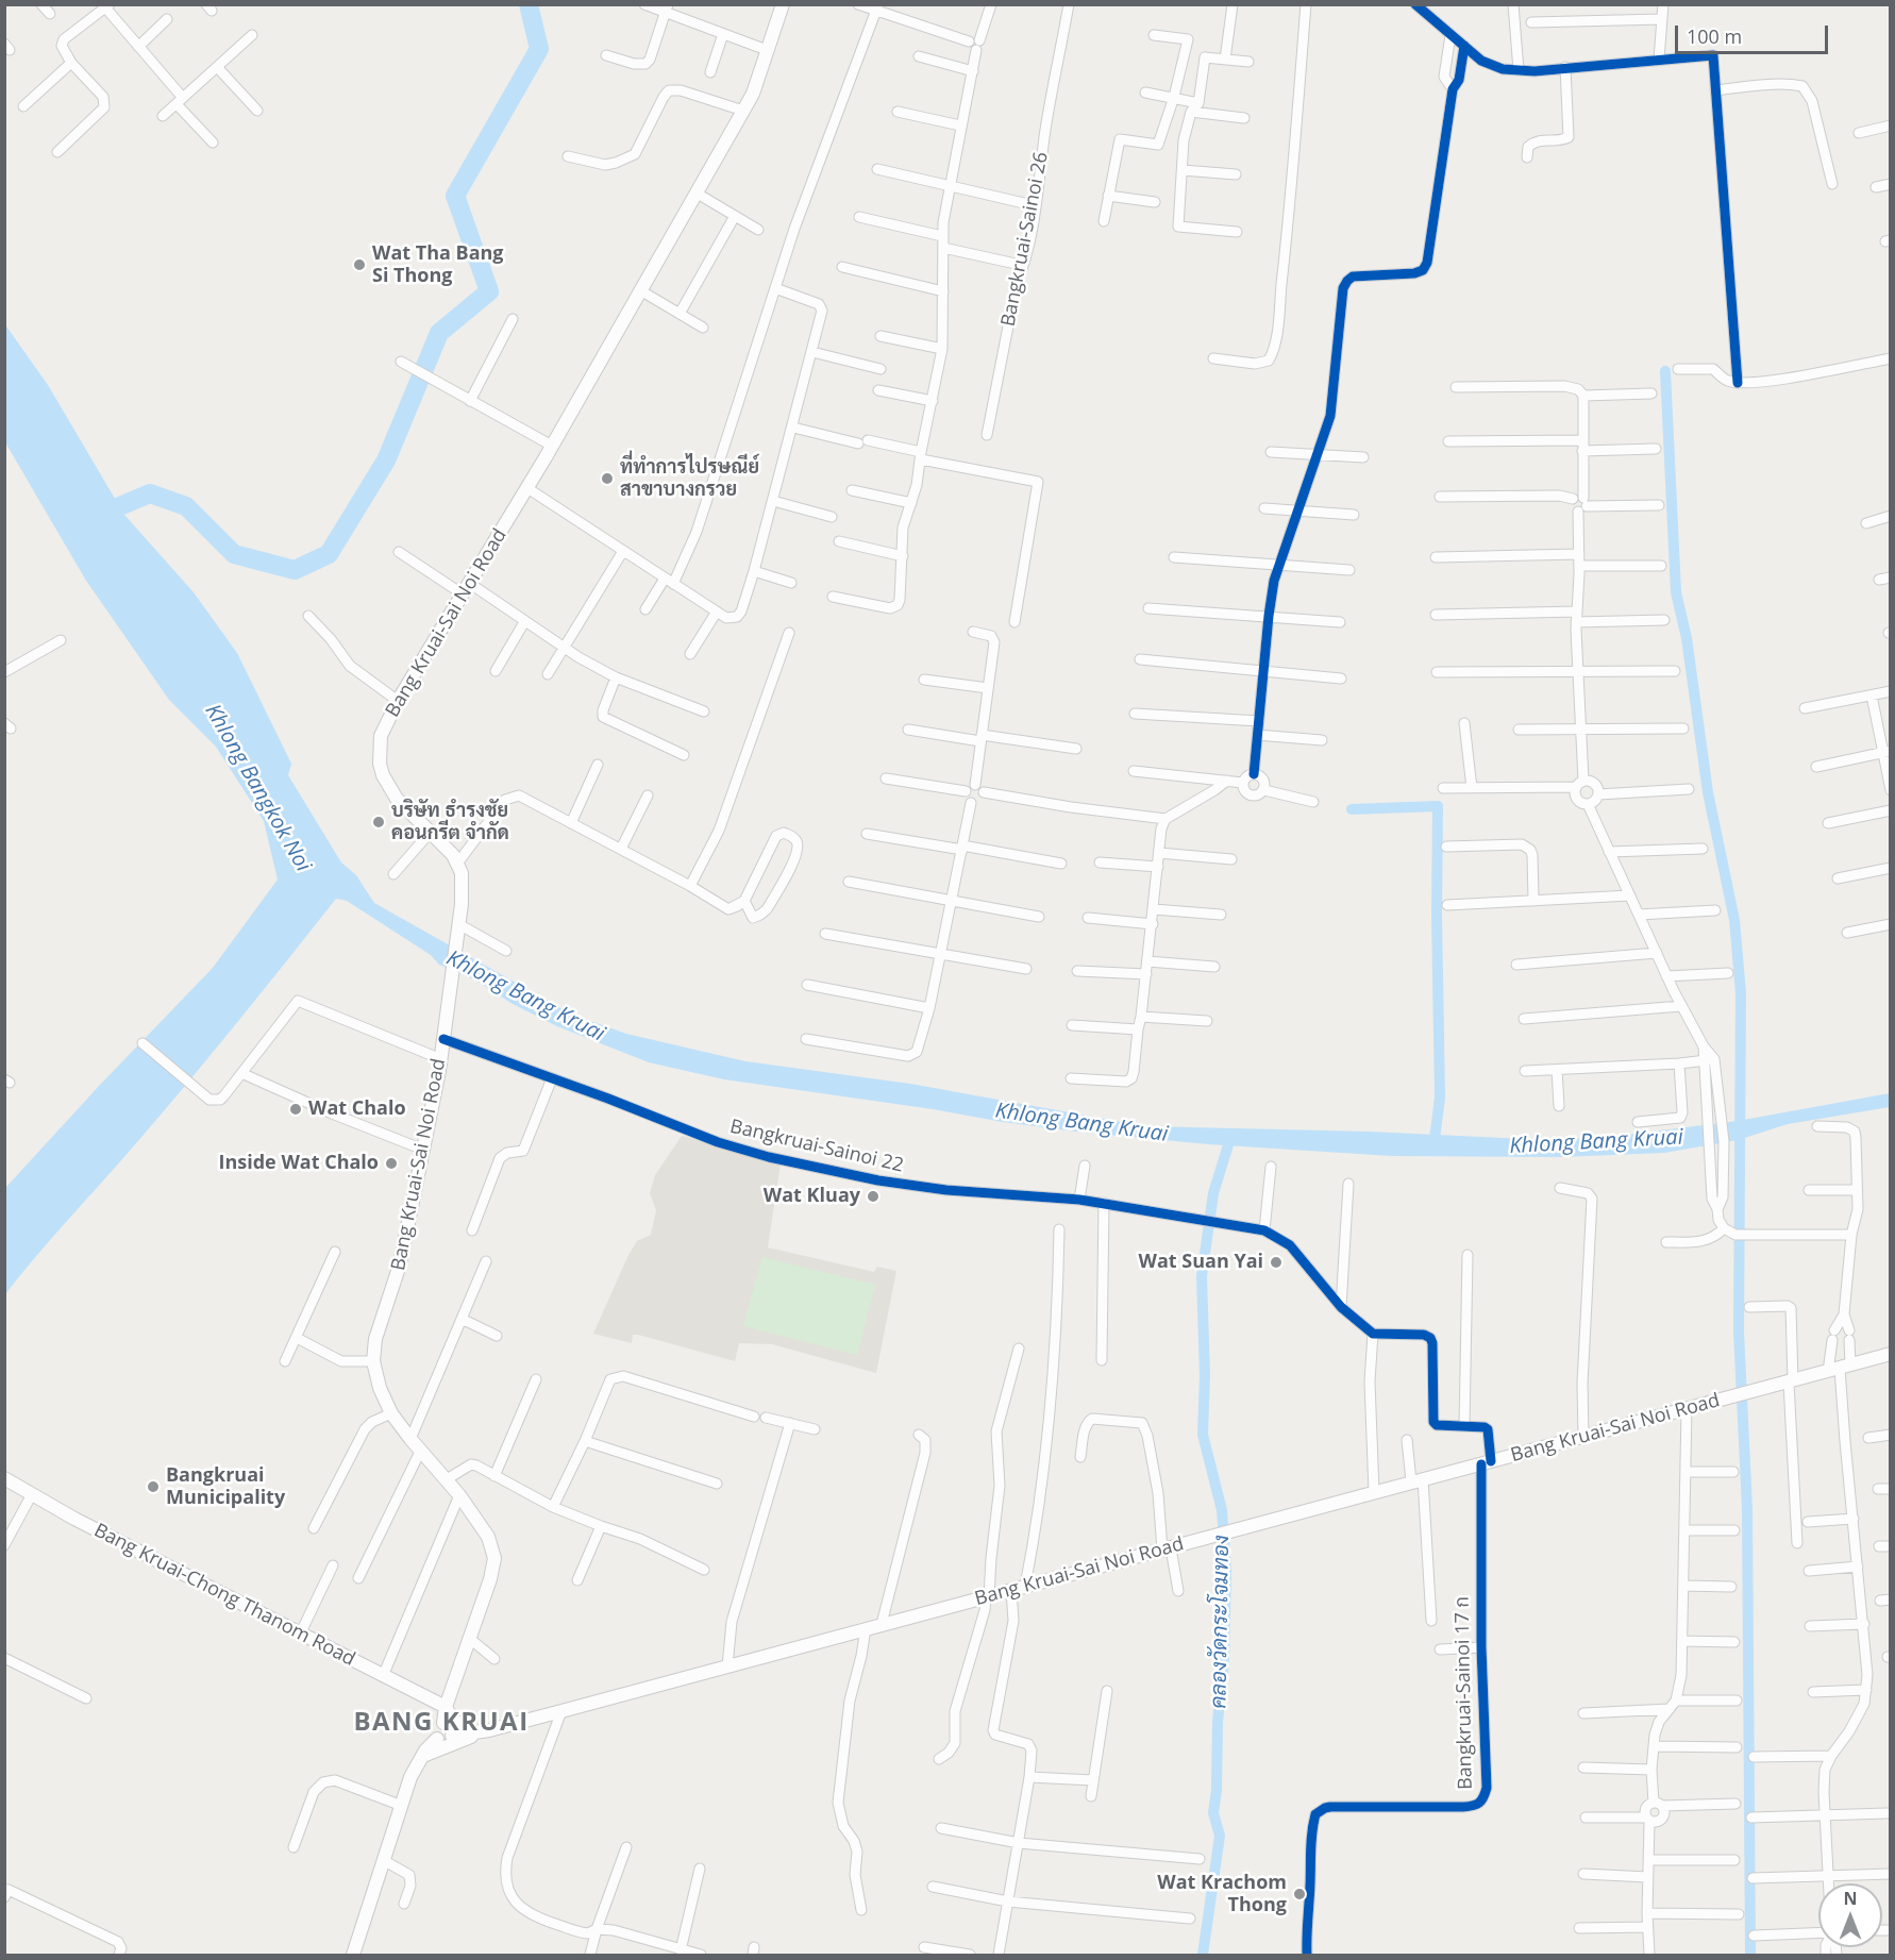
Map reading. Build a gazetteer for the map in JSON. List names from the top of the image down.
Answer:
{
  "streets": {
    "main road": ["Bang Kruai-Sai Noi Road", "Bang Kruai-Chong Thanom Road"],
    "street": ["Bangkruai-Sainoi 26", "Bangkruai-Sainoi 22", "Bangkruai-Sainoi 17 ก"]
  },
  "crossings": [
    ["Bang Kruai-Sai Noi Road", "Bangkruai-Sainoi 22"],
    ["Bang Kruai-Sai Noi Road", "Bang Kruai-Chong Thanom Road"],
    ["Bang Kruai-Sai Noi Road", "Bangkruai-Sainoi 17 ก"]
  ],
  "districts": ["BANG KRUAI"],
  "water": ["Khlong Bangkok Noi", "Khlong Bang Kruai", "คลองวัดกระโจมทอง"],
  "places": [
    "Wat Tha Bang Si Thong",
    "ที่ทำการไปรษณีย์ สาขาบางกรวย",
    "บริษัท ธำรงชัย คอนกรีต จำกัด",
    "Wat Chalo",
    "Inside Wat Chalo",
    "Wat Kluay",
    "Wat Suan Yai",
    "Bangkruai Municipality",
    "Wat Krachom Thong"
  ],
  "scale_bar": "100 m",
  "north": "top"
}
